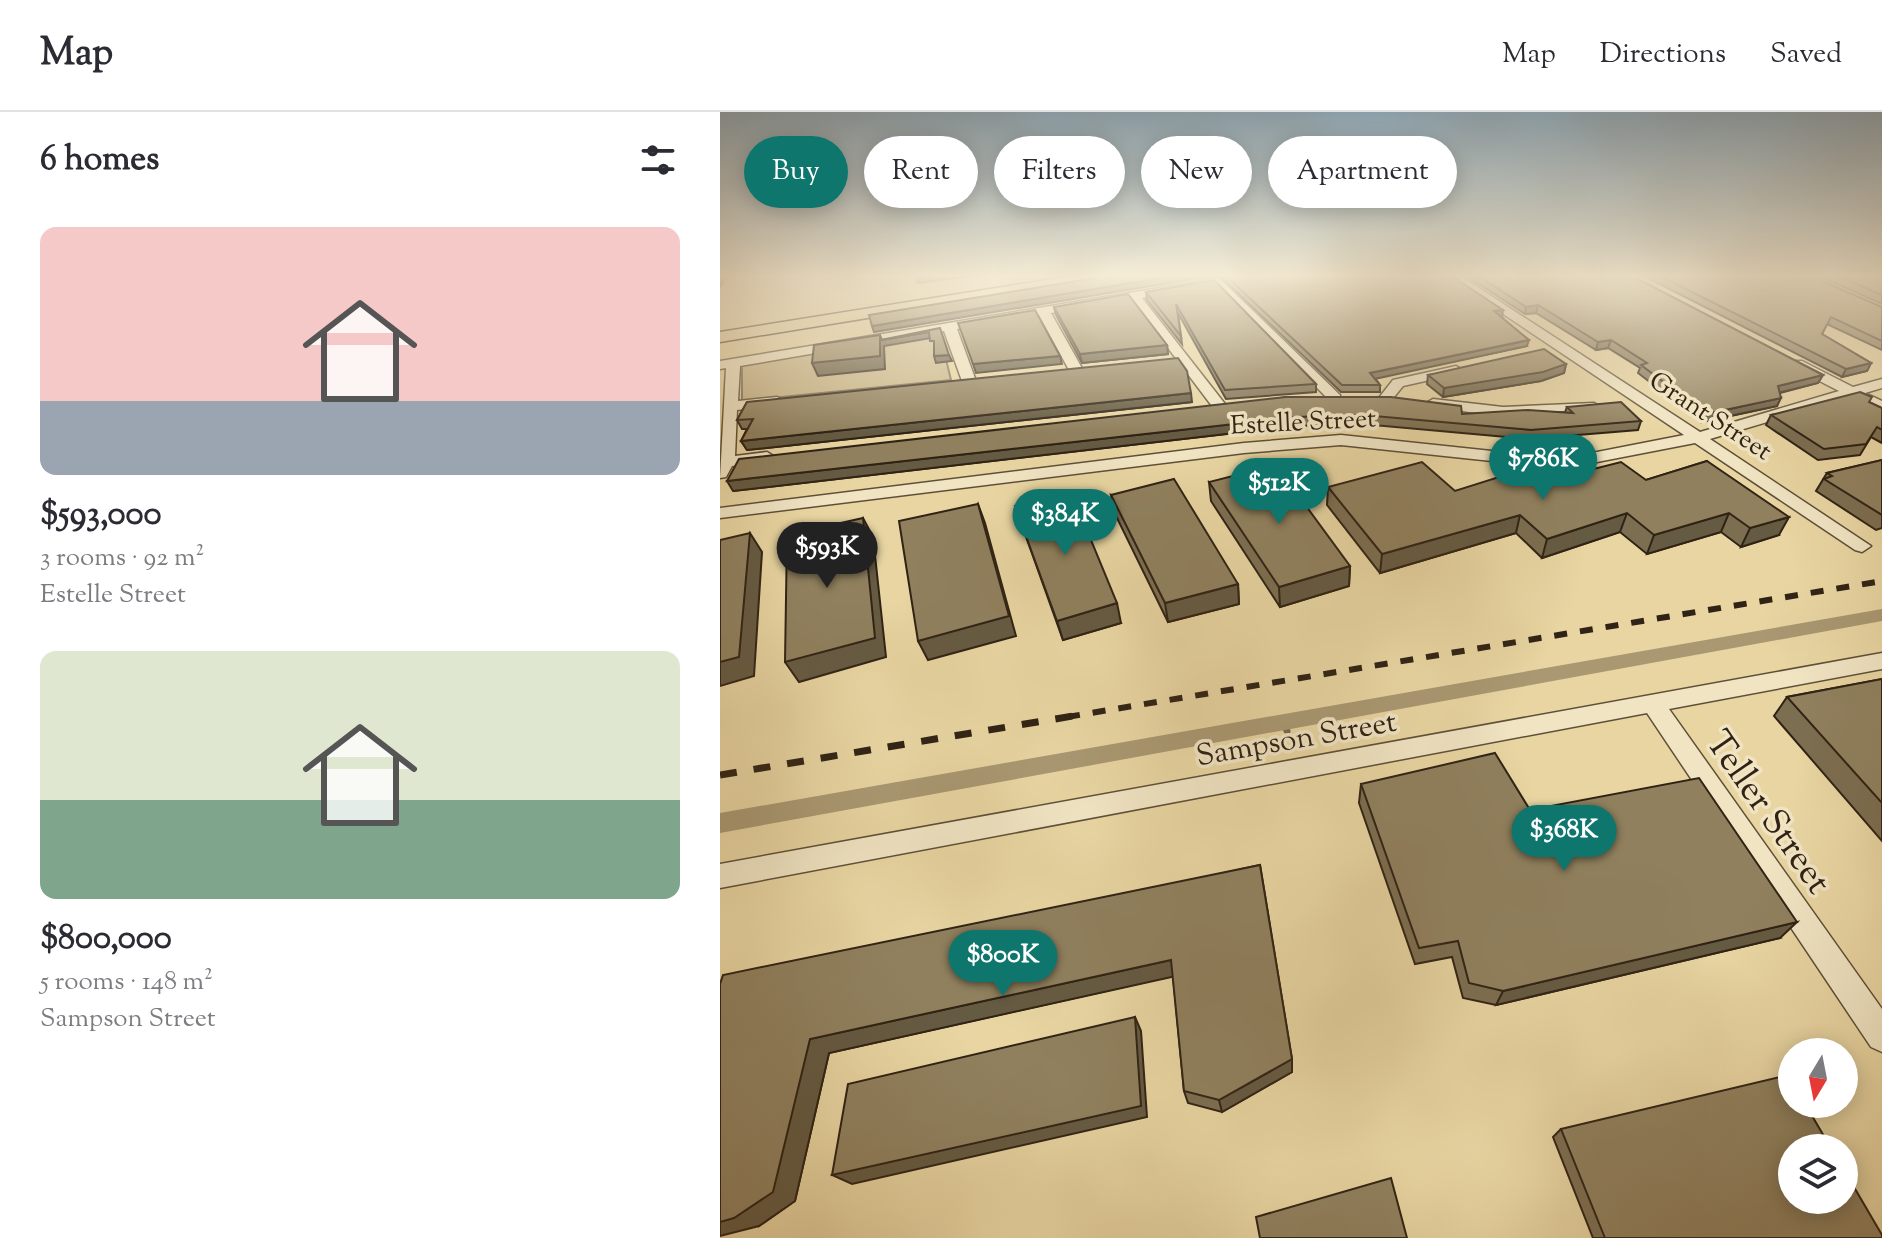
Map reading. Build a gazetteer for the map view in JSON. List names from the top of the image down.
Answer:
{
  "streets": {
    "street": [
      "Grant Street",
      "Estelle Street",
      "Sampson Street",
      "Teller Street"
    ]
  },
  "crossings": [
    ["Grant Street", "Estelle Street"],
    ["Sampson Street", "Teller Street"]
  ],
  "north": "bottom",
  "page": {
    "header": "Map",
    "nav": ["Map", "Directions", "Saved"],
    "heading": "6 homes",
    "chip": [
      "Buy",
      "Rent",
      "Filters",
      "New",
      "Apartment"
    ],
    "list": [
      {
        "name": "$593,000",
        "note": "3 rooms · 92 m² · Estelle Street"
      },
      {
        "name": "$800,000",
        "note": "5 rooms · 148 m² · Sampson Street"
      }
    ],
    "price": [
      "$786K",
      "$512K",
      "$384K",
      "$593K",
      "$368K",
      "$800K"
    ]
  }
}
